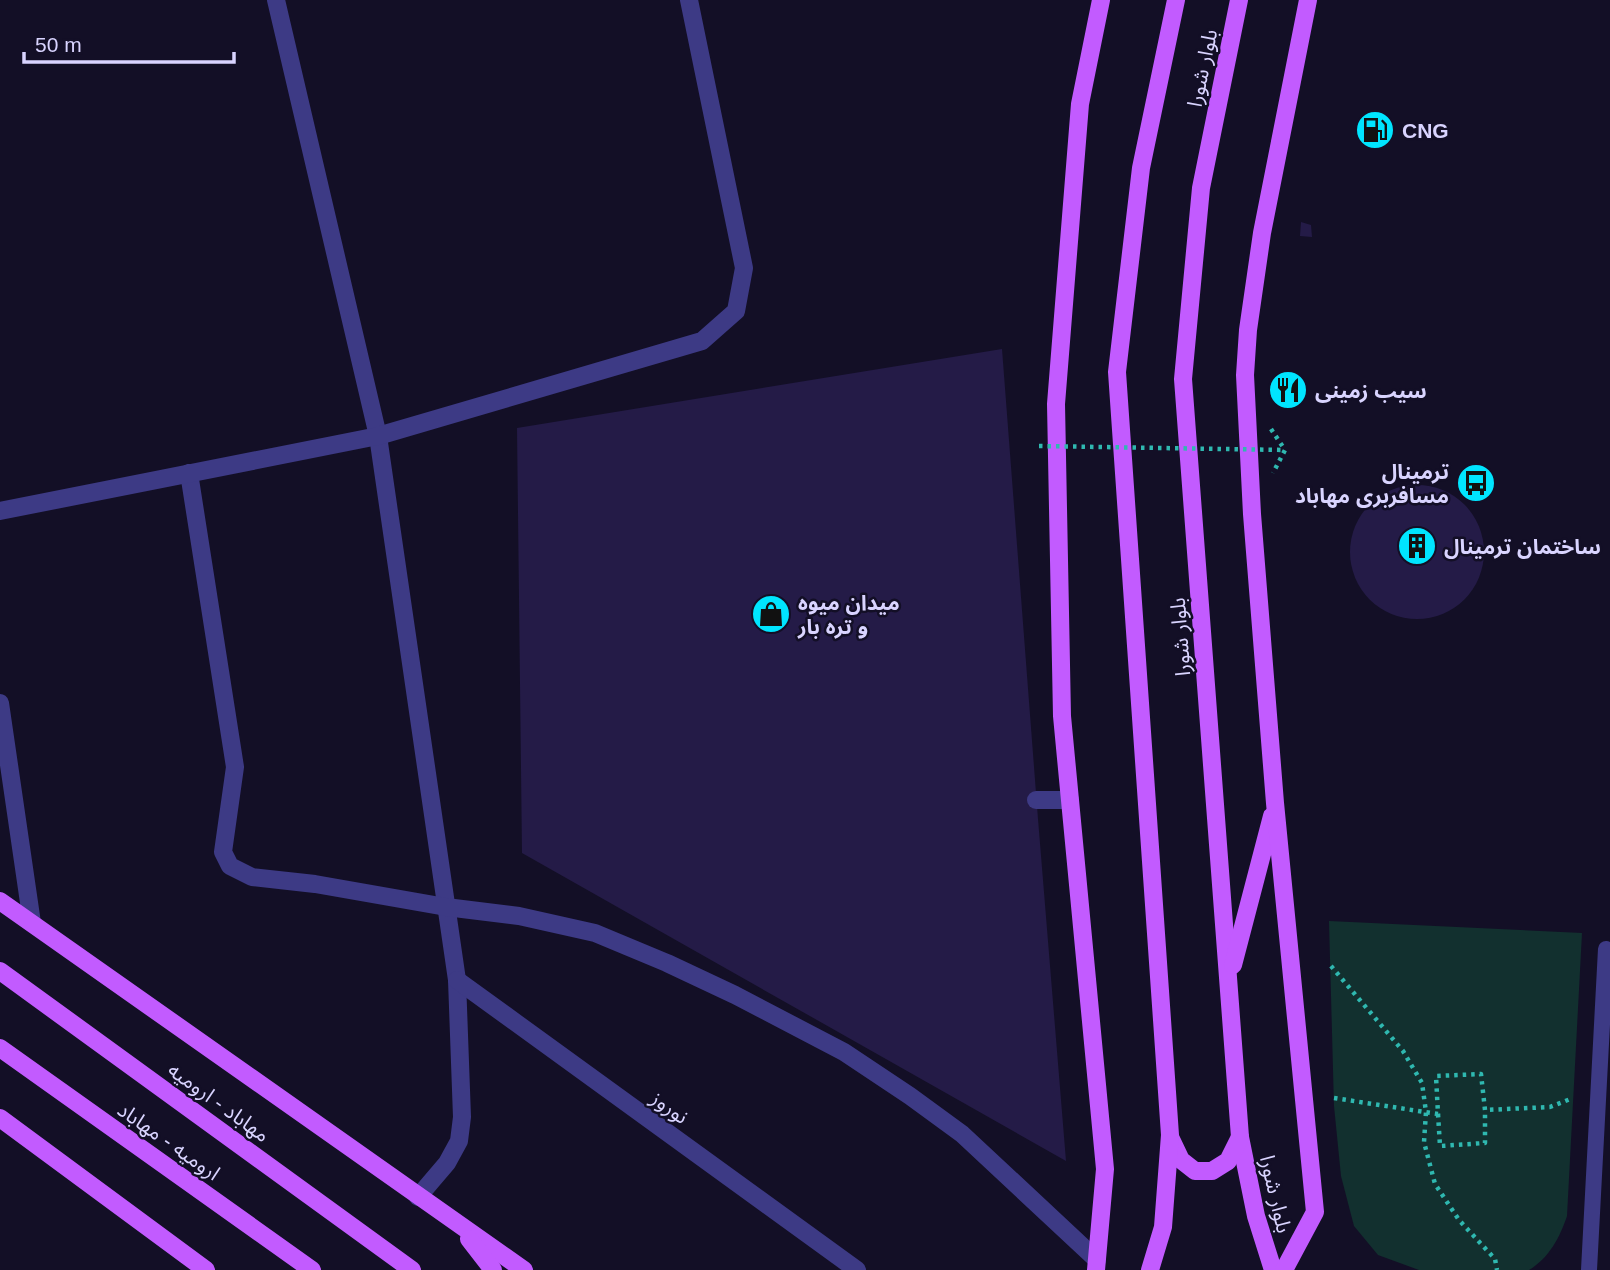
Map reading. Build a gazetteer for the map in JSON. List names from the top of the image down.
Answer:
{
  "streets": {
    "main road": ["بلوار شورا", "مهاباد - ارومیه", "ارومیه - مهاباد"],
    "street": ["نوروز"]
  },
  "places": {
    "fuel station": ["CNG"],
    "restaurant": ["سیب زمینی"],
    "bus stop": ["ترمینال مسافربری مهاباد"],
    "building": ["ساختمان ترمینال"],
    "shop": ["میدان میوه و تره بار"]
  },
  "scale_bar": "50 m"
}
